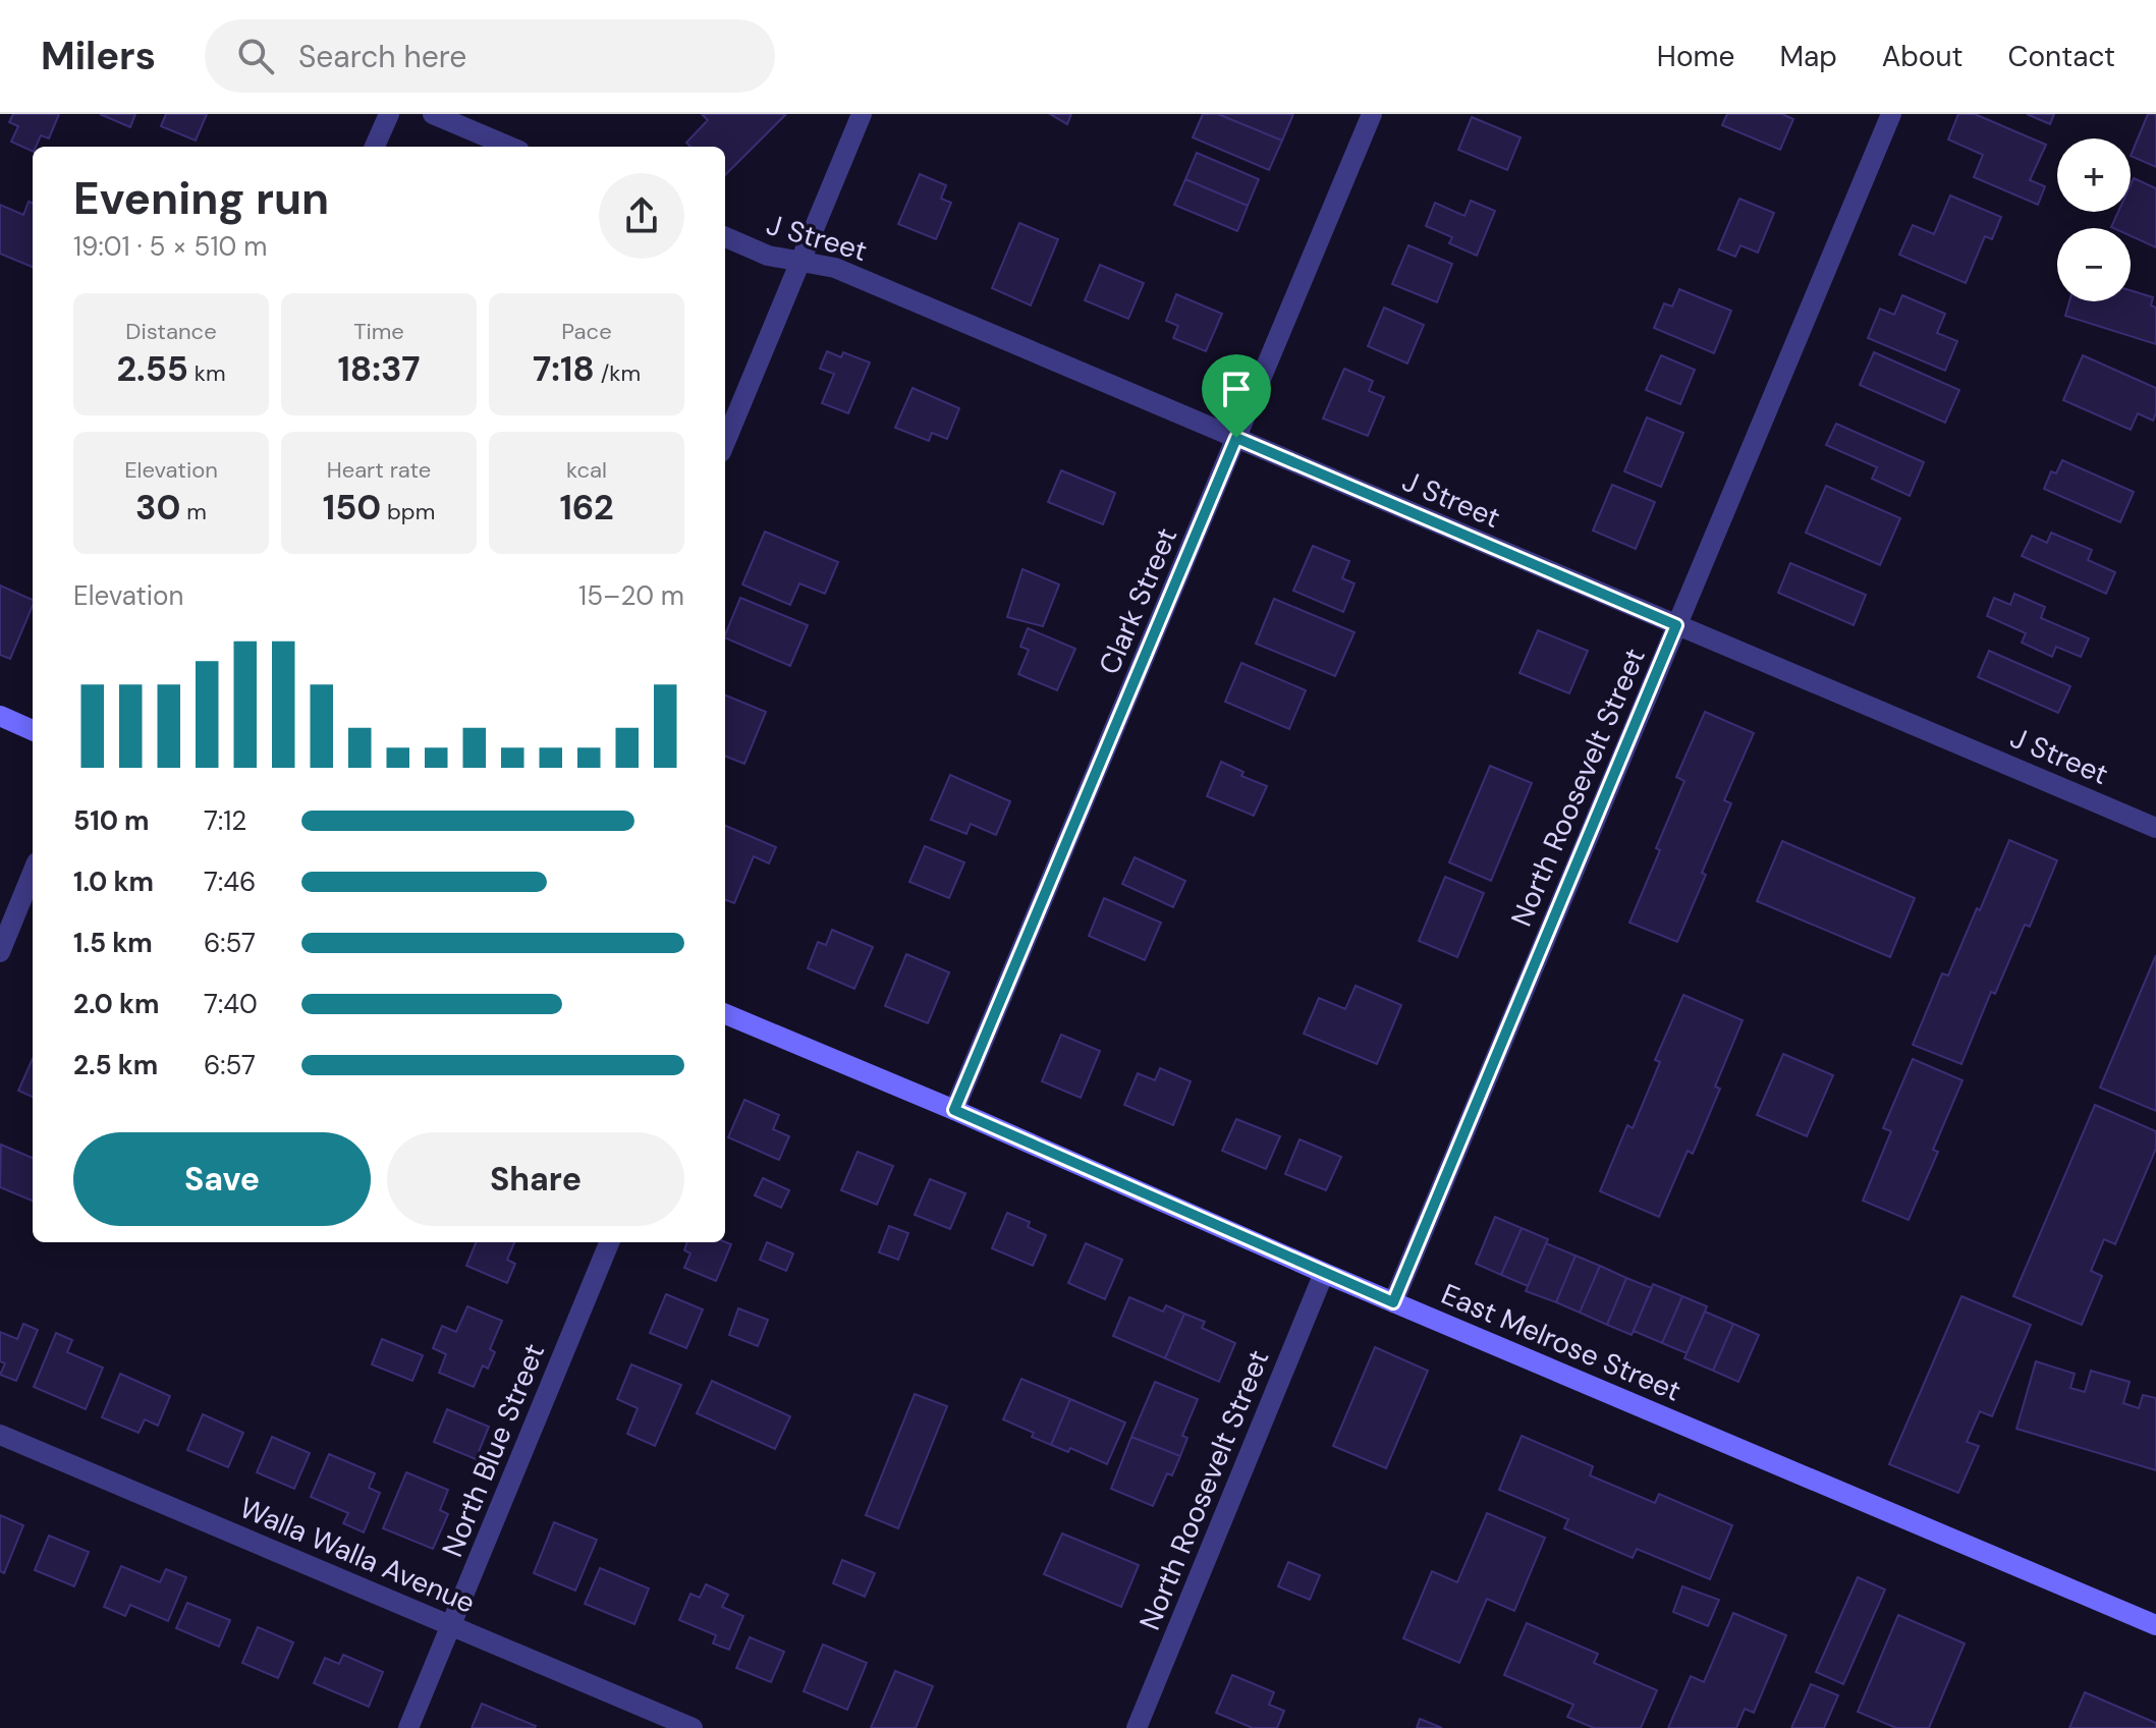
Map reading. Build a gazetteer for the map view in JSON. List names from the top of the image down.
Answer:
{
  "streets": {
    "main road": ["East Melrose Street"],
    "street": [
      "J Street",
      "Clark Street",
      "North Roosevelt Street",
      "North Blue Street",
      "Walla Walla Avenue"
    ]
  },
  "crossings": [
    ["J Street", "Clark Street"],
    ["J Street", "North Roosevelt Street"],
    ["Clark Street", "East Melrose Street"],
    ["North Roosevelt Street", "East Melrose Street"],
    ["North Blue Street", "Walla Walla Avenue"]
  ],
  "page": {
    "header": "Milers",
    "search": "Search here",
    "nav": [
      "Home",
      "Map",
      "About",
      "Contact"
    ],
    "map_buttons": ["+", "−"],
    "heading": ["Evening run", "19:01 · 5 × 510 m"],
    "stats": [
      ["Distance", "2.55 km"],
      ["Time", "18:37"],
      ["Pace", "7:18 /km"],
      ["Elevation", "30 m"],
      ["Heart rate", "150 bpm"],
      ["kcal", "162"]
    ],
    "chart": ["Elevation", "15–20 m"],
    "list": [
      {
        "name": "510 m",
        "note": "7:12"
      },
      {
        "name": "1.0 km",
        "note": "7:46"
      },
      {
        "name": "1.5 km",
        "note": "6:57"
      },
      {
        "name": "2.0 km",
        "note": "7:40"
      },
      {
        "name": "2.5 km",
        "note": "6:57"
      }
    ],
    "buttons": ["Save", "Share"]
  }
}
